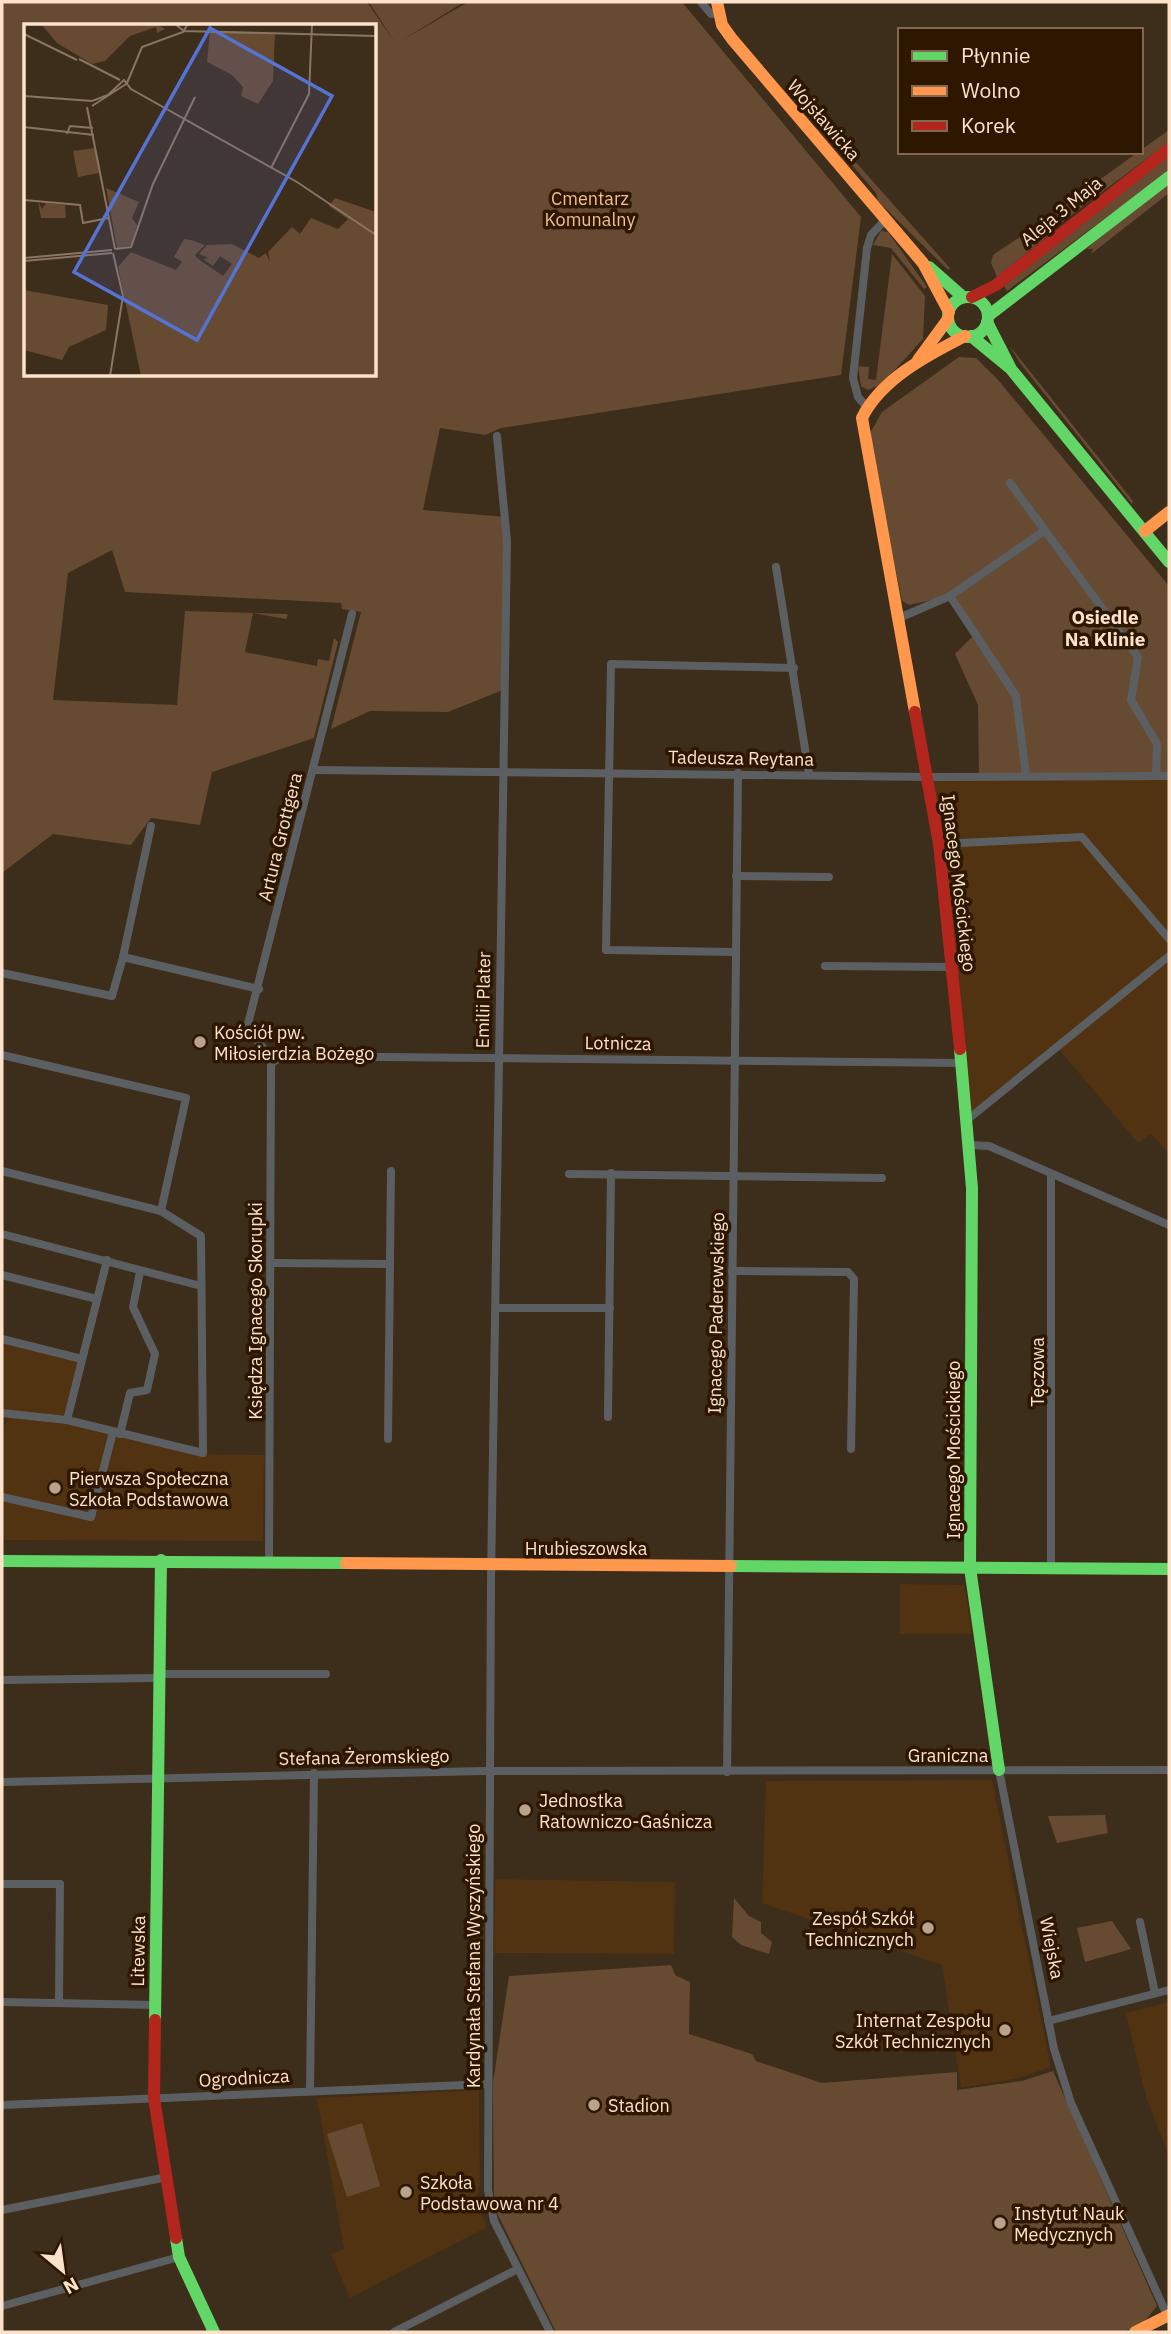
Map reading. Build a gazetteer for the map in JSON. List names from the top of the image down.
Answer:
{
  "streets": {
    "street": [
      "Wojsławicka",
      "Aleja 3 Maja",
      "Tadeusza Reytana",
      "Artura Grottgera",
      "Ignacego Mościckiego",
      "Emilii Plater",
      "Lotnicza",
      "Księdza Ignacego Skorupki",
      "Ignacego Paderewskiego",
      "Tęczowa",
      "Hrubieszowska",
      "Graniczna",
      "Stefana Żeromskiego",
      "Wiejska",
      "Litewska",
      "Kardynała Stefana Wyszyńskiego",
      "Ogrodnicza"
    ]
  },
  "crossings": [
    ["Wojsławicka", "Aleja 3 Maja"],
    ["Tadeusza Reytana", "Artura Grottgera"],
    ["Tadeusza Reytana", "Ignacego Mościckiego"],
    ["Tadeusza Reytana", "Emilii Plater"],
    ["Tadeusza Reytana", "Ignacego Paderewskiego"],
    ["Artura Grottgera", "Lotnicza"],
    ["Artura Grottgera", "Księdza Ignacego Skorupki"],
    ["Ignacego Mościckiego", "Lotnicza"],
    ["Ignacego Mościckiego", "Hrubieszowska"],
    ["Ignacego Mościckiego", "Wiejska"],
    ["Emilii Plater", "Lotnicza"],
    ["Emilii Plater", "Hrubieszowska"],
    ["Emilii Plater", "Kardynała Stefana Wyszyńskiego"],
    ["Lotnicza", "Księdza Ignacego Skorupki"],
    ["Lotnicza", "Ignacego Paderewskiego"],
    ["Księdza Ignacego Skorupki", "Hrubieszowska"],
    ["Ignacego Paderewskiego", "Hrubieszowska"],
    ["Ignacego Paderewskiego", "Graniczna"],
    ["Ignacego Paderewskiego", "Stefana Żeromskiego"],
    ["Tęczowa", "Hrubieszowska"],
    ["Hrubieszowska", "Wiejska"],
    ["Hrubieszowska", "Litewska"],
    ["Hrubieszowska", "Kardynała Stefana Wyszyńskiego"],
    ["Graniczna", "Stefana Żeromskiego"],
    ["Graniczna", "Wiejska"],
    ["Stefana Żeromskiego", "Litewska"],
    ["Stefana Żeromskiego", "Kardynała Stefana Wyszyńskiego"],
    ["Litewska", "Ogrodnicza"],
    ["Kardynała Stefana Wyszyńskiego", "Ogrodnicza"]
  ],
  "districts": ["Osiedle Na Klinie"],
  "parks": ["Cmentarz Komunalny"],
  "places": [
    "Kościół pw. Miłosierdzia Bożego",
    "Pierwsza Społeczna Szkoła Podstawowa",
    "Jednostka Ratowniczo-Gaśnicza",
    "Zespół Szkół Technicznych",
    "Internat Zespołu Szkół Technicznych",
    "Stadion",
    "Szkoła Podstawowa nr 4",
    "Instytut Nauk Medycznych"
  ],
  "legend": ["Płynnie", "Wolno", "Korek"],
  "north": "bottom right"
}
